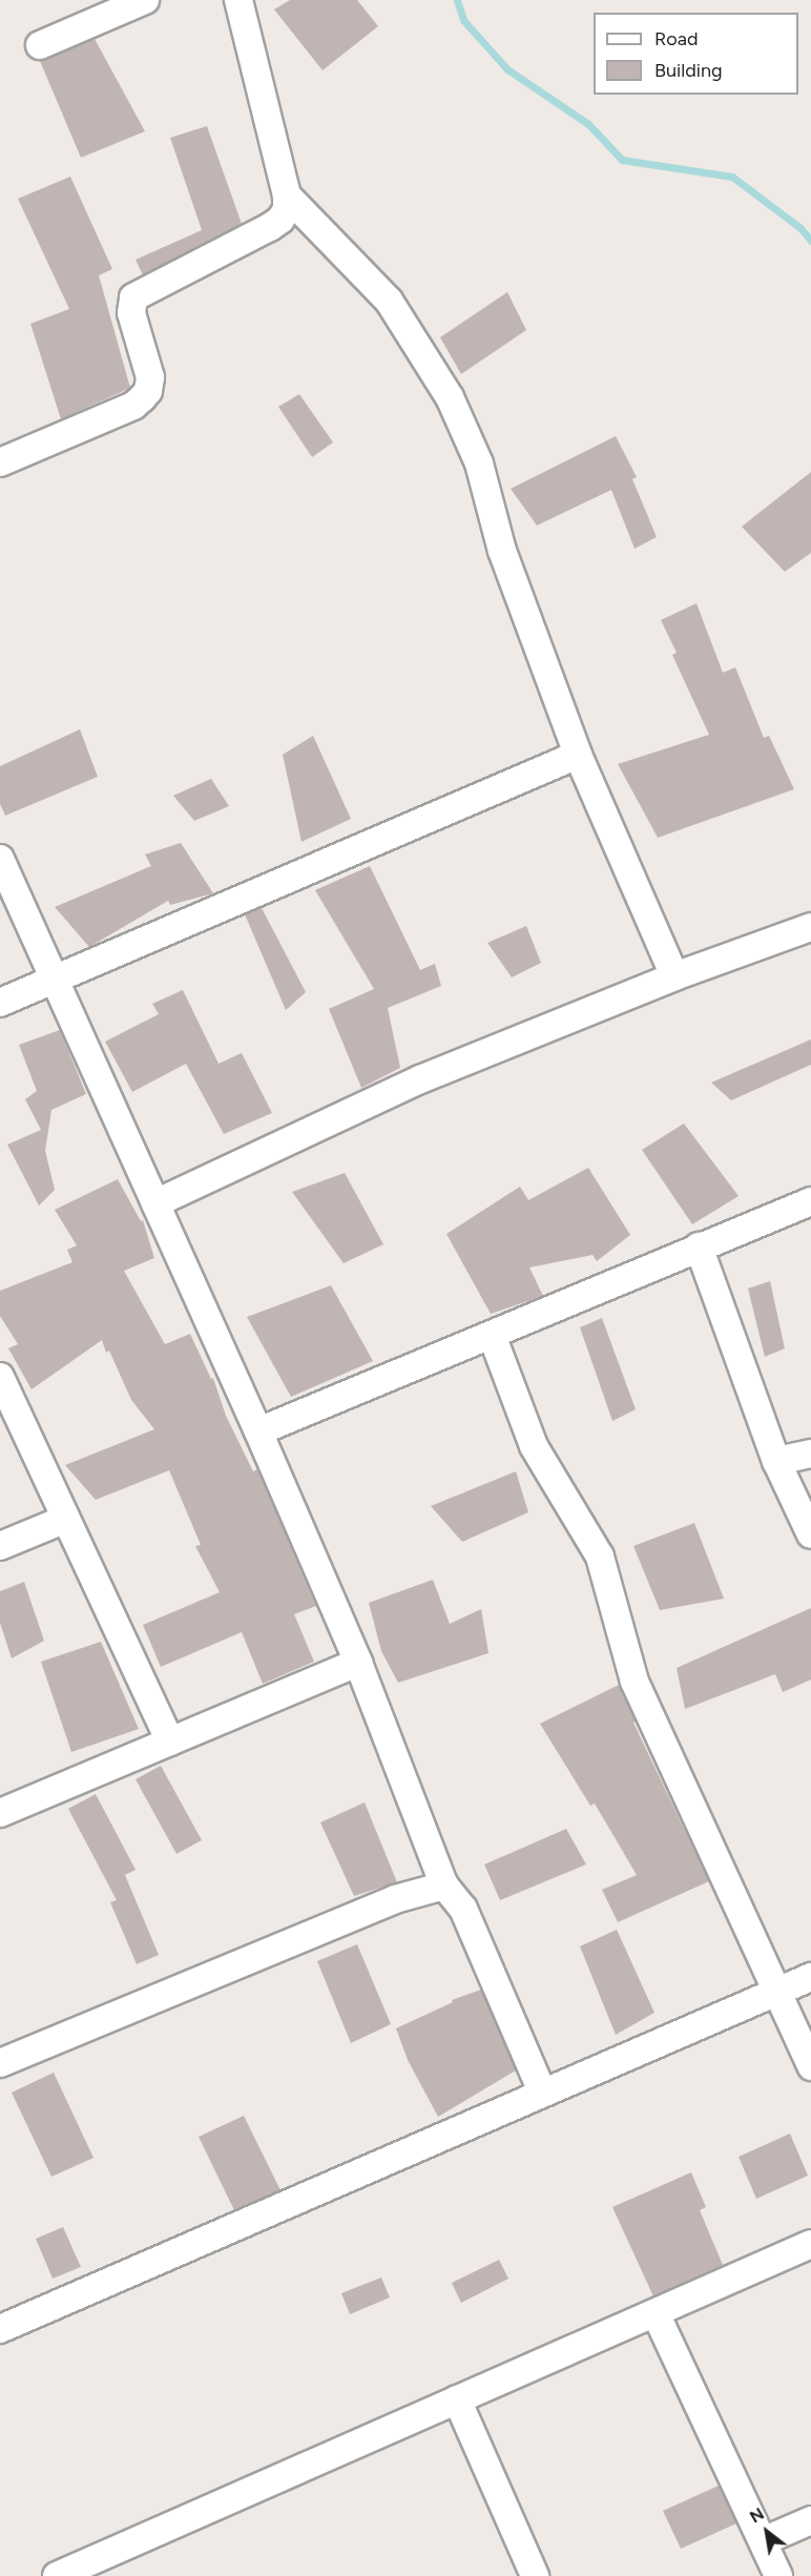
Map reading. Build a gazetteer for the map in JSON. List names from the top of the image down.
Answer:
{
  "legend": ["Road", "Building"],
  "north": "top left"
}
